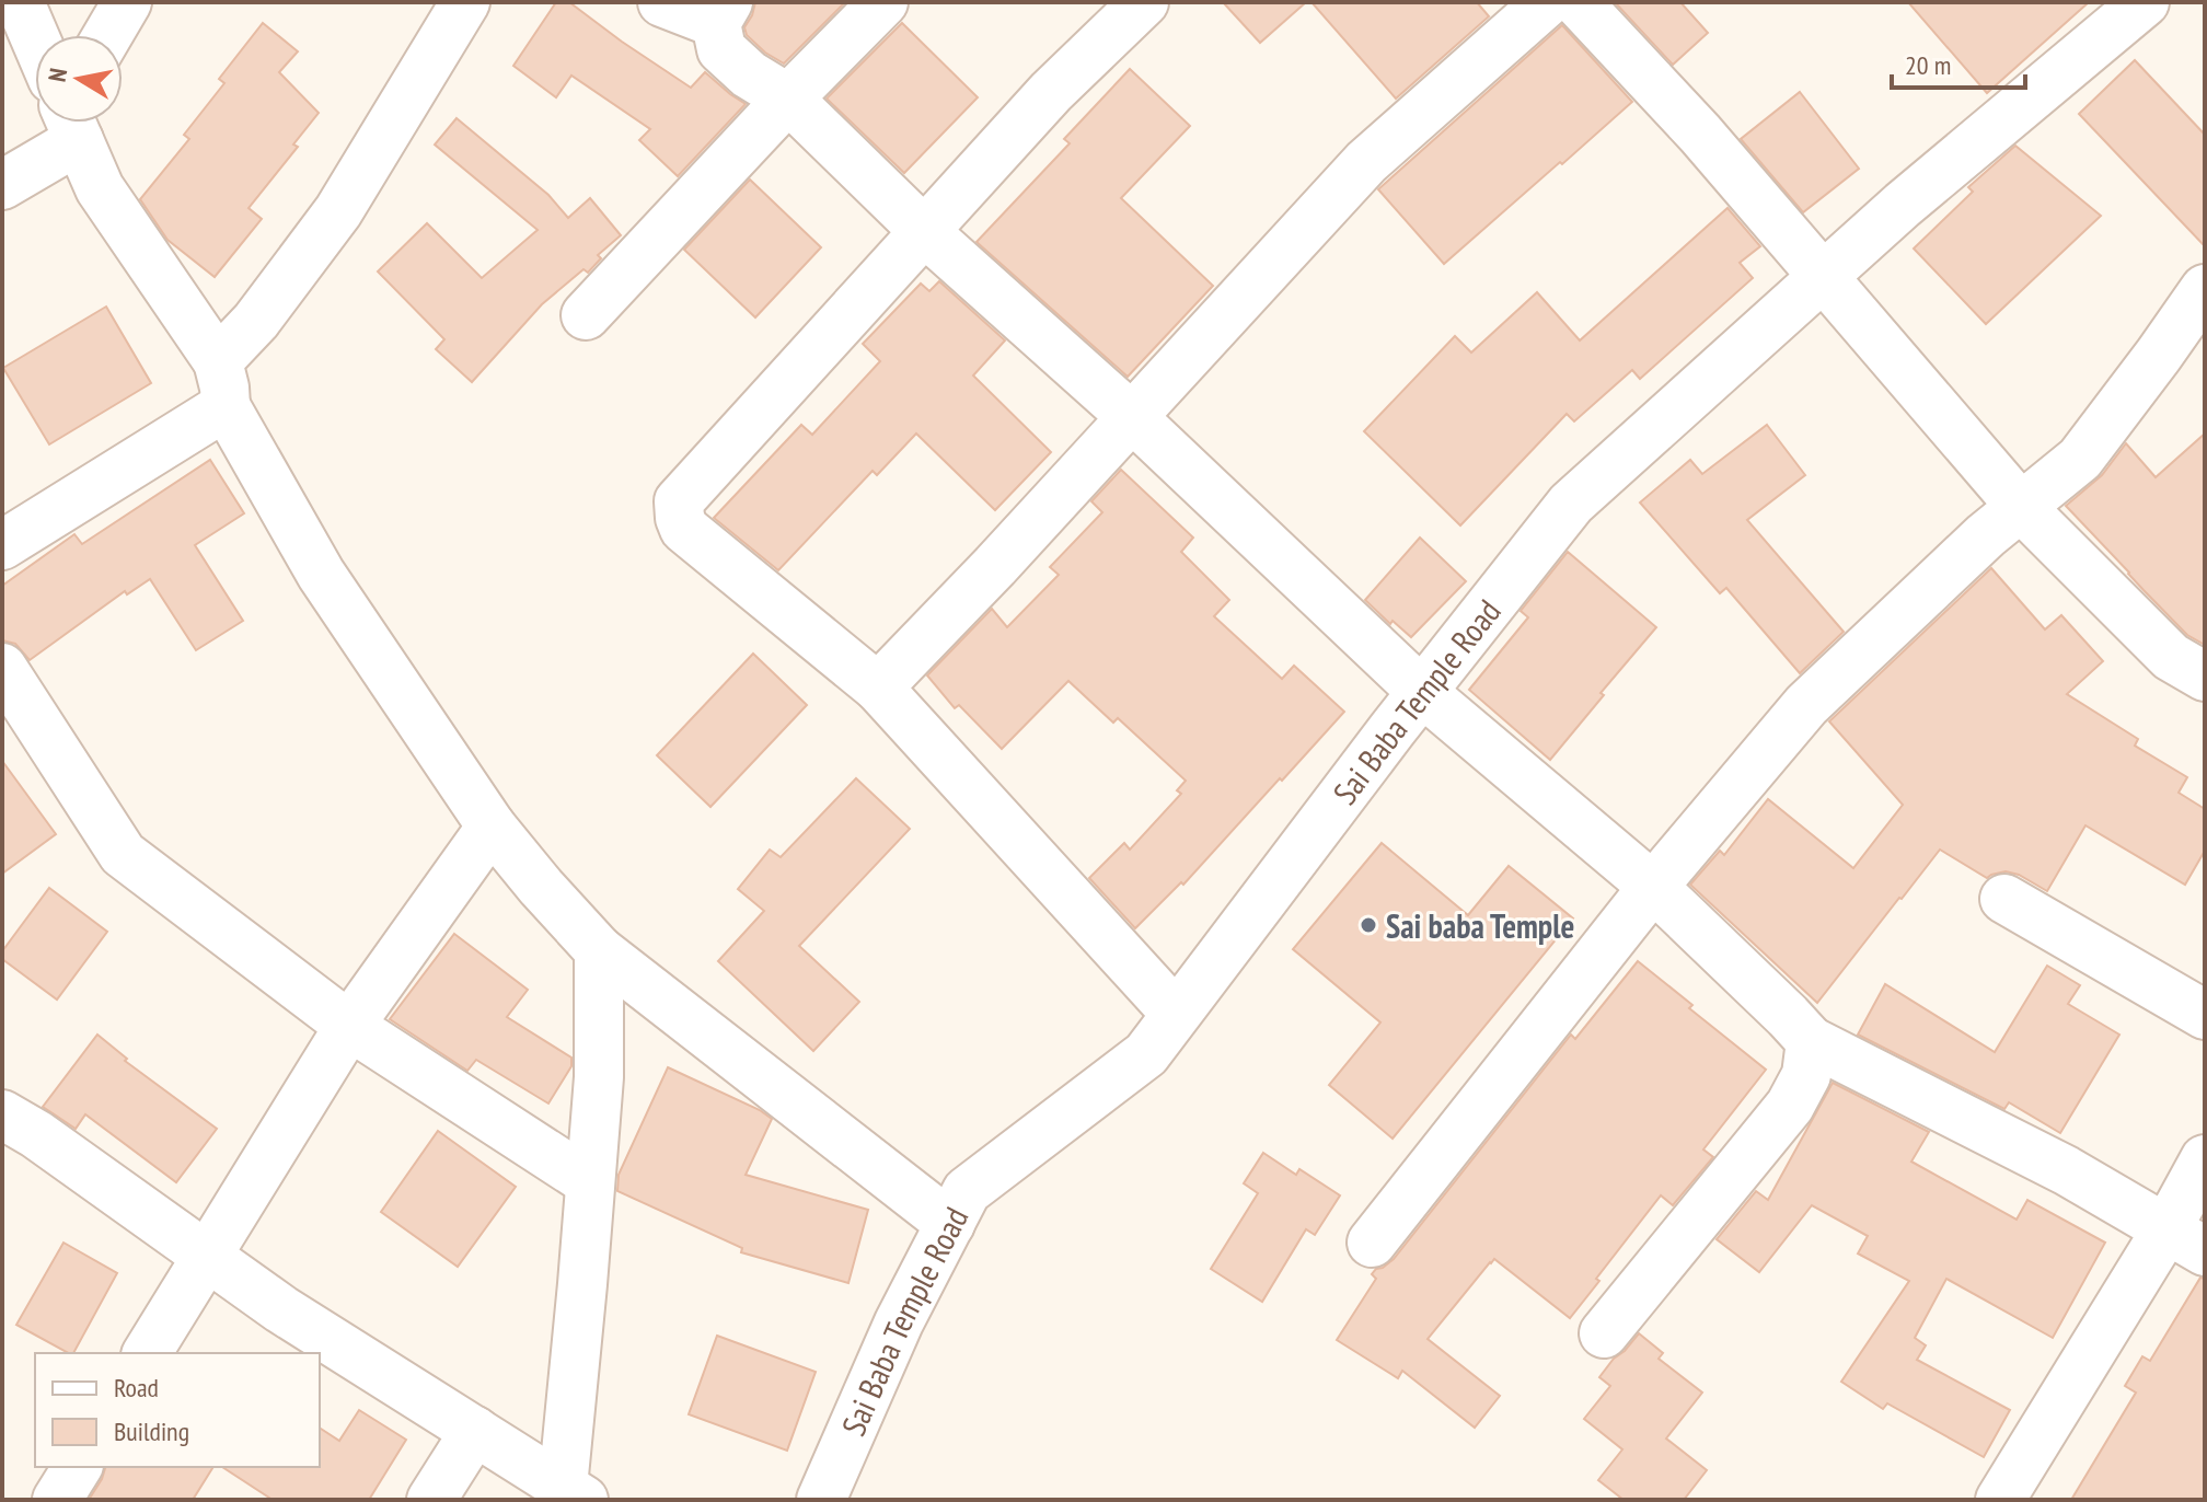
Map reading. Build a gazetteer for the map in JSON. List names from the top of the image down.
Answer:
{
  "streets": {
    "street": ["Sai Baba Temple Road"]
  },
  "places": ["Sai baba Temple"],
  "legend": ["Road", "Building"],
  "scale_bar": "20 m",
  "north": "left"
}
